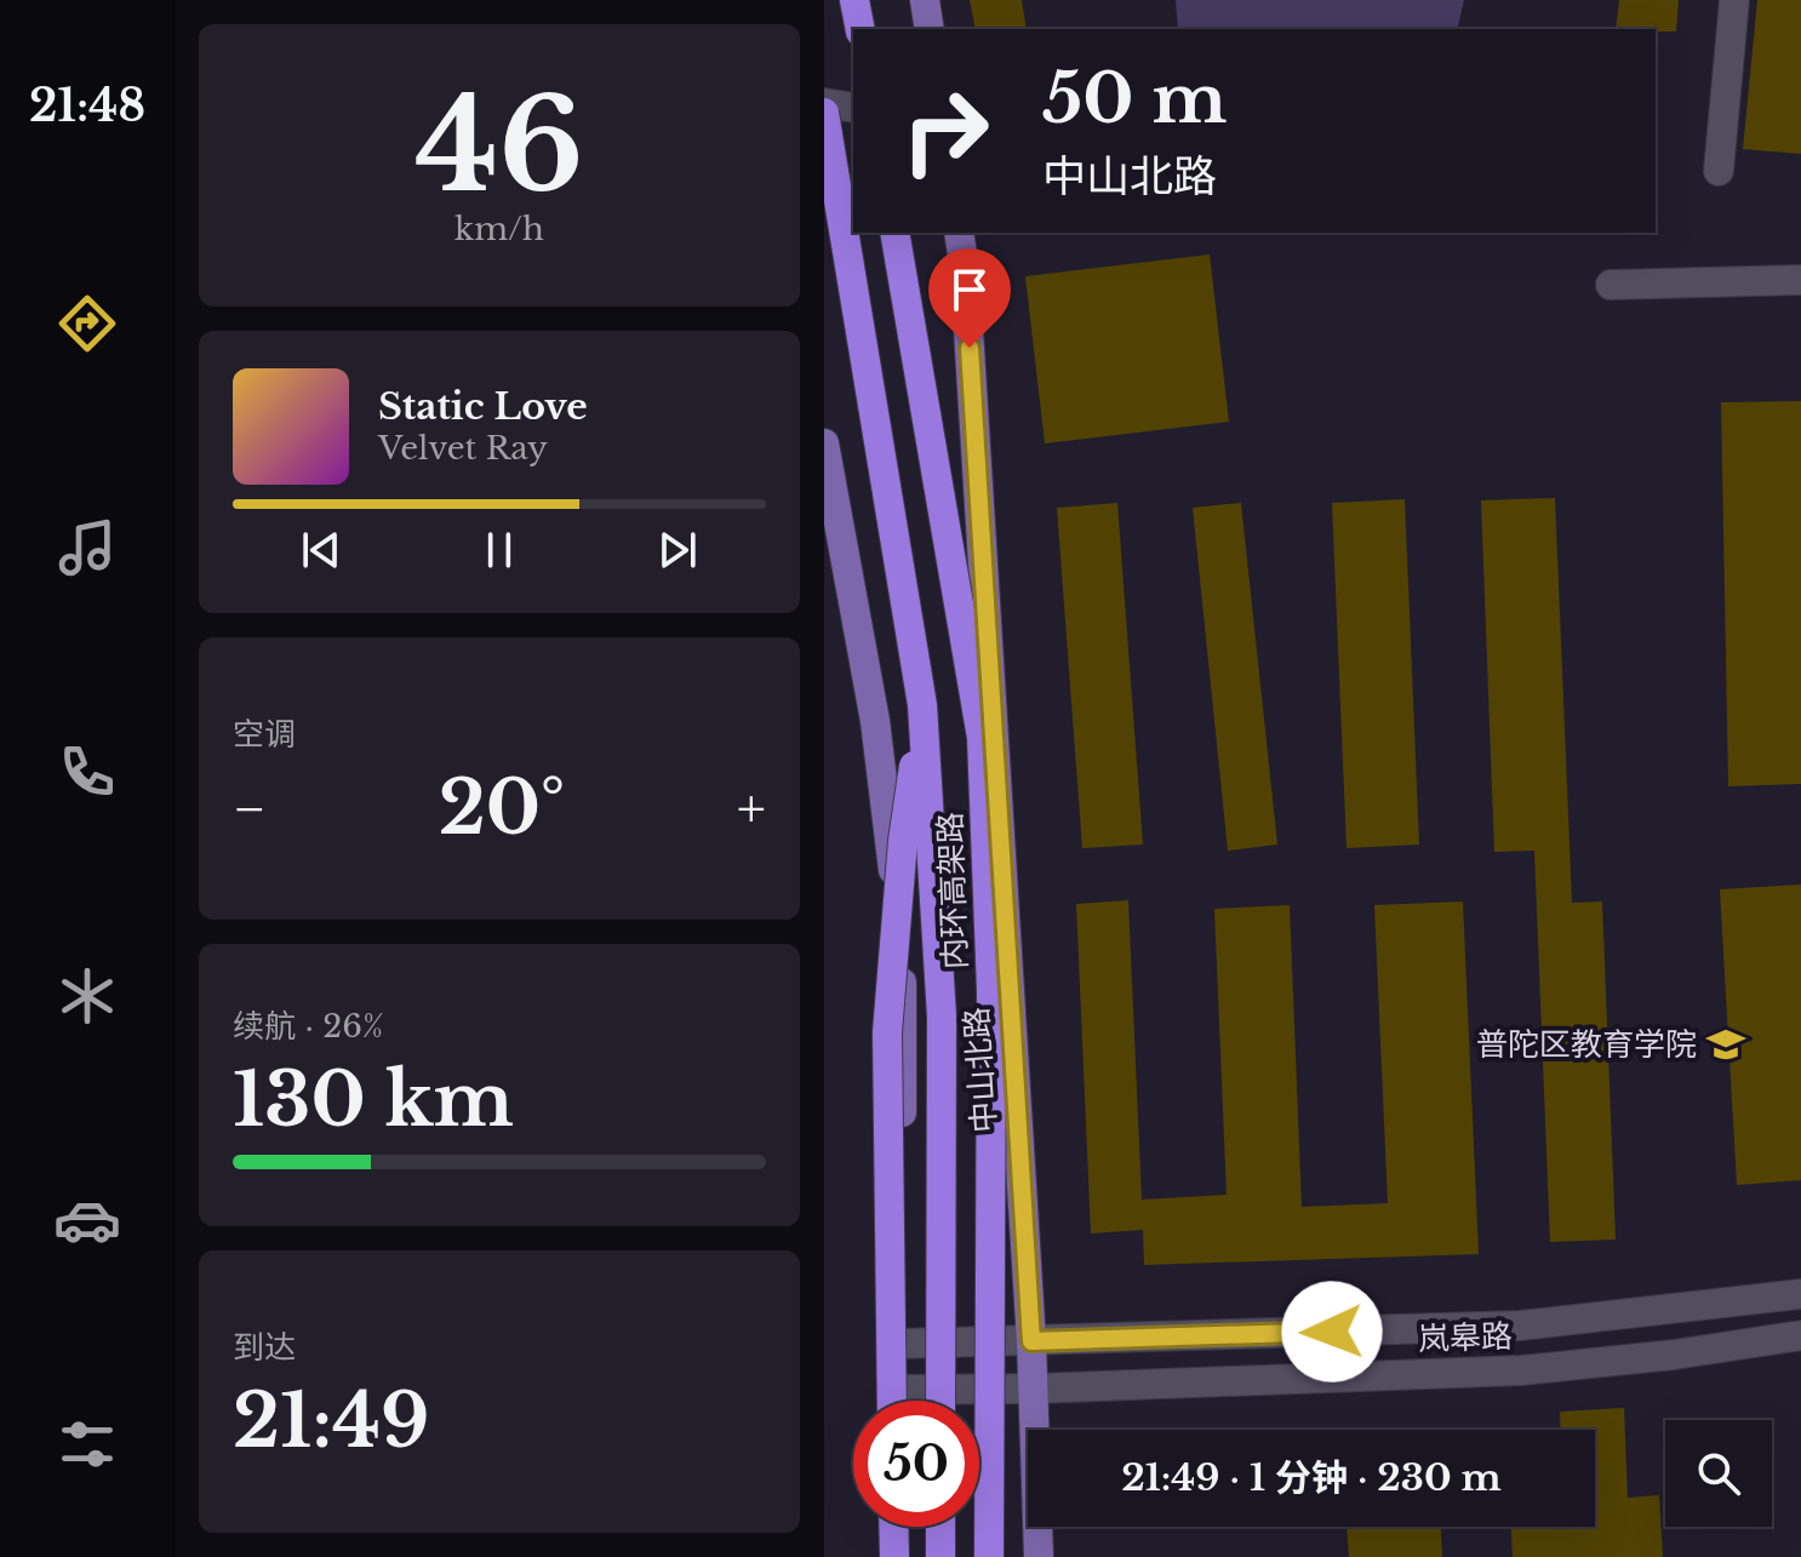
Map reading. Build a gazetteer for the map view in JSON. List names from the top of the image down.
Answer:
{
  "streets": {
    "highway": ["内环高架路"],
    "main road": ["中山北路", "岚皋路"]
  },
  "crossings": [
    ["中山北路", "岚皋路"]
  ],
  "places": {
    "school or university": ["普陀区教育学院"]
  },
  "page": {
    "tabs": "21:48",
    "tile": [
      ["46", "km/h"],
      "空调",
      ["续航 · 26%", "130 km"],
      ["到达", "21:49"]
    ],
    "turn": ["50 m", "中山北路"],
    "song": ["Static Love", "Velvet Ray"],
    "heat": ["−", "20°", "+"],
    "limit": "50",
    "trip": "21:49 · 1 分钟 · 230 m"
  }
}
